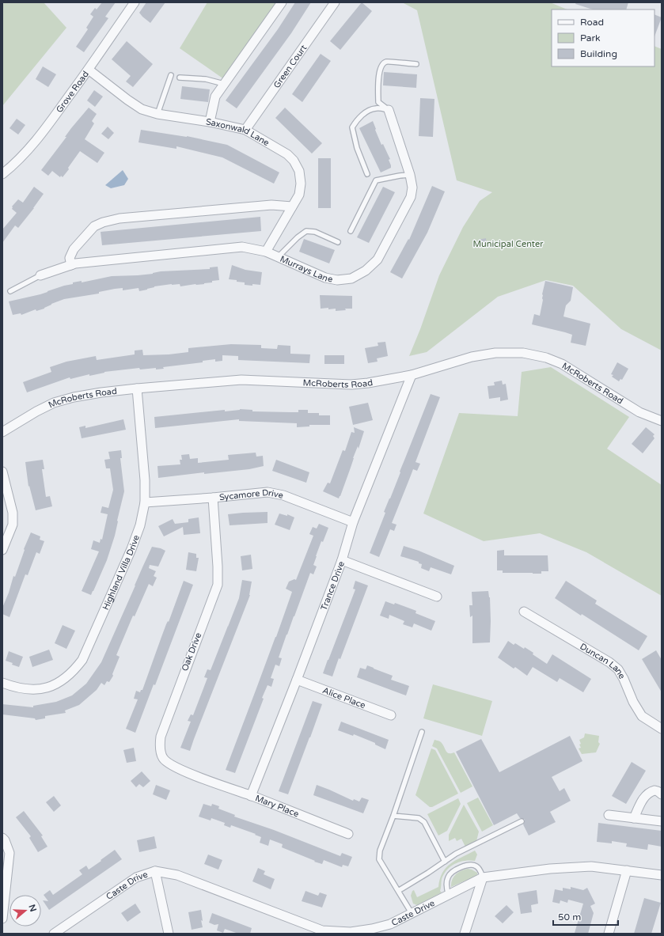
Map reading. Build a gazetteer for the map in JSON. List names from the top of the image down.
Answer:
{
  "streets": {
    "street": [
      "Green Court",
      "Grove Road",
      "Saxonwald Lane",
      "Murrays Lane",
      "McRoberts Road",
      "Sycamore Drive",
      "Highland Villa Drive",
      "Trance Drive",
      "Oak Drive",
      "Duncan Lane",
      "Alice Place",
      "Mary Place",
      "Caste Drive"
    ]
  },
  "crossings": [
    ["Green Court", "Saxonwald Lane"],
    ["Grove Road", "Saxonwald Lane"],
    ["Saxonwald Lane", "Murrays Lane"],
    ["McRoberts Road", "Highland Villa Drive"],
    ["McRoberts Road", "Trance Drive"],
    ["Sycamore Drive", "Highland Villa Drive"],
    ["Sycamore Drive", "Trance Drive"],
    ["Sycamore Drive", "Oak Drive"],
    ["Trance Drive", "Alice Place"],
    ["Trance Drive", "Mary Place"],
    ["Oak Drive", "Mary Place"]
  ],
  "parks": ["Municipal Center"],
  "legend": ["Road", "Park", "Building"],
  "scale_bar": "50 m",
  "north": "right"
}
